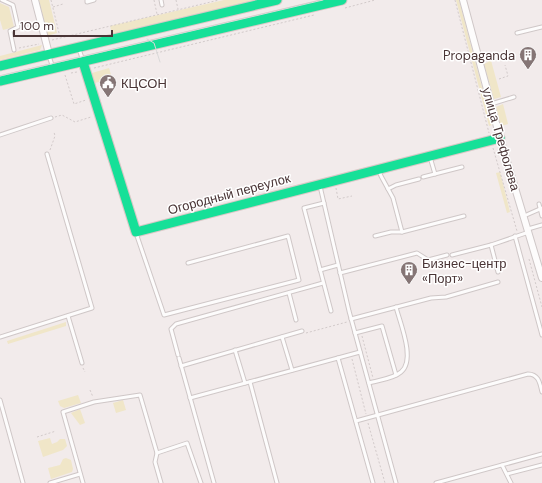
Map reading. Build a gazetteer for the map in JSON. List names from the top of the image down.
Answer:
{
  "streets": {
    "main road": ["Огородный переулок"],
    "street": ["улица Трефолева"]
  },
  "crossings": [
    ["улица Трефолева", "Огородный переулок"]
  ],
  "places": {
    "building": ["Propaganda", "Бизнес-центр «Порт»"],
    "public building": ["КЦСОН"]
  },
  "scale_bar": "100 m"
}
